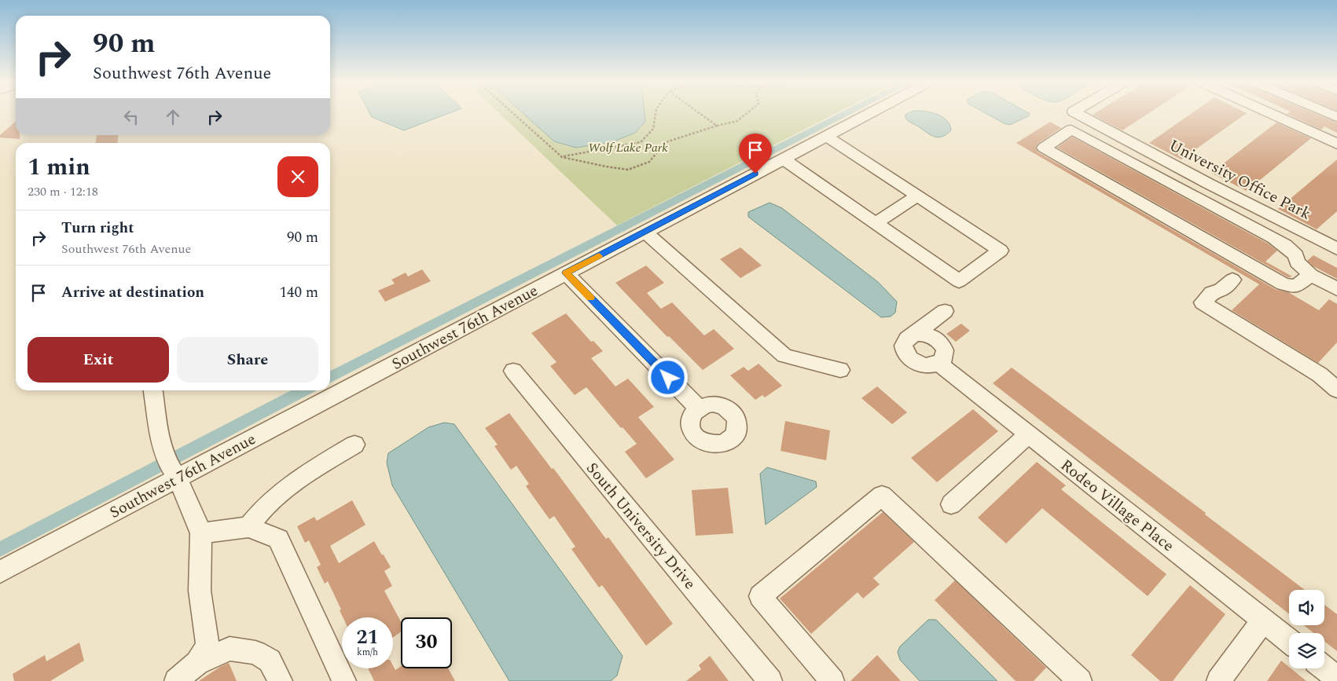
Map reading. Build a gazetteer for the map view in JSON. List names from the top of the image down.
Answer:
{
  "streets": {
    "street": [
      "University Office Park",
      "Southwest 76th Avenue",
      "Rodeo Village Place",
      "South University Drive"
    ]
  },
  "parks": ["Wolf Lake Park"],
  "page": {
    "turn": ["90 m", "Southwest 76th Avenue"],
    "heading": ["1 min", "230 m · 12:18"],
    "list": [
      {
        "name": "Turn right",
        "note": "Southwest 76th Avenue",
        "value": "90 m"
      },
      {
        "name": "Arrive at destination",
        "value": "140 m"
      }
    ],
    "buttons": ["Exit", "Share"],
    "speed": "21 km/h",
    "limit": "30"
  }
}
